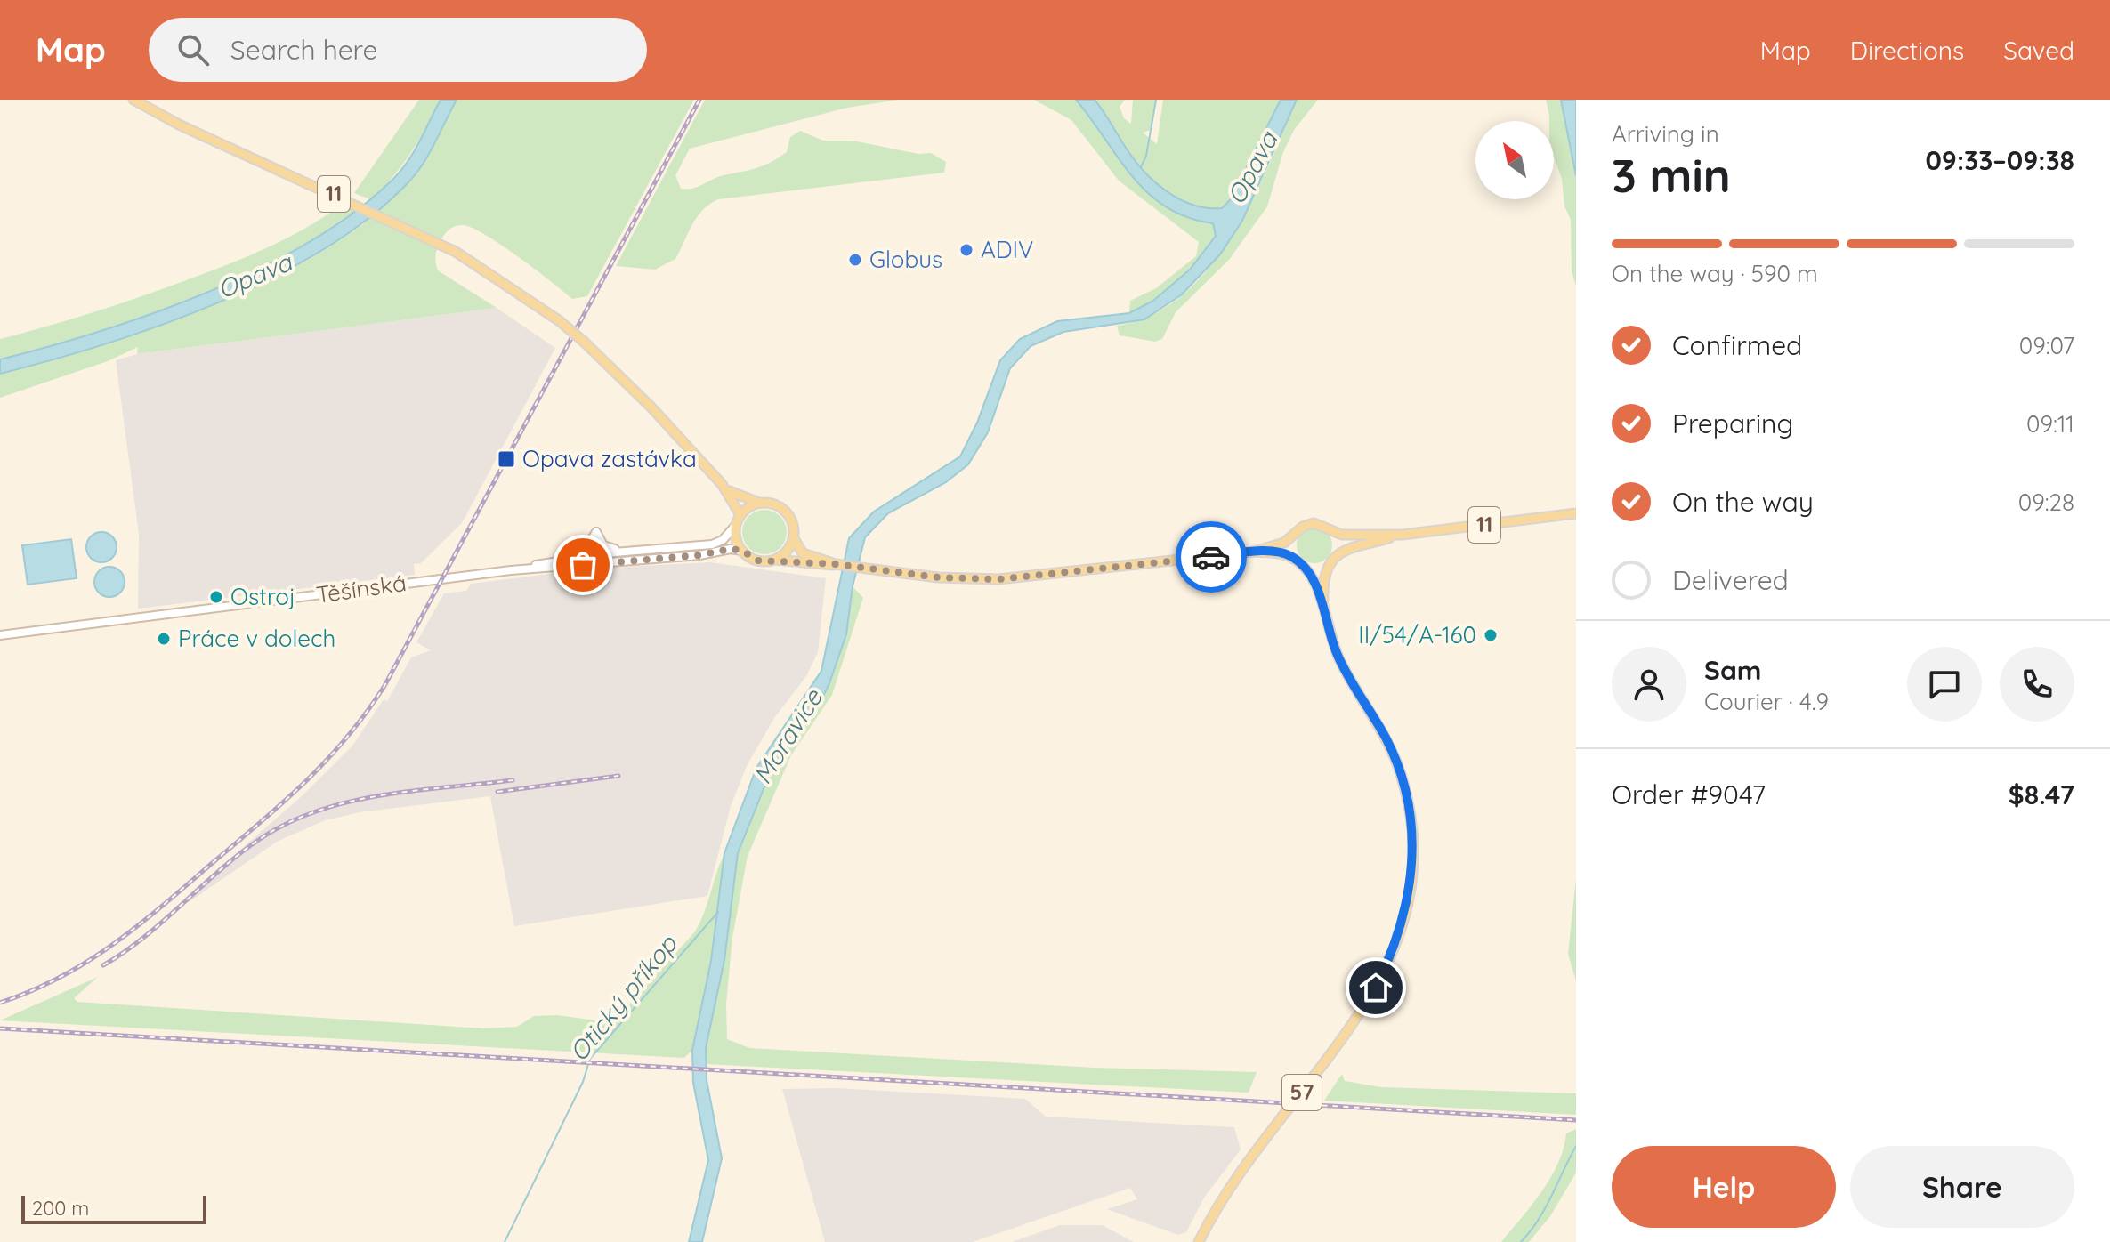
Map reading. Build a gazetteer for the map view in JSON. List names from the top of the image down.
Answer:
{
  "streets": {
    "main road": ["11", "Těšínská", "57"]
  },
  "crossings": [
    ["11", "Těšínská"],
    ["11", "57"]
  ],
  "water": ["Opava", "Moravice", "Otický příkop"],
  "places": {
    "other": [
      "ADIV",
      "Globus",
      "Ostroj",
      "II/54/A-160",
      "Práce v dolech"
    ],
    "transit": ["Opava zastávka"]
  },
  "scale_bar": "200 m",
  "north": "top left",
  "page": {
    "header": "Map",
    "search": "Search here",
    "nav": ["Map", "Directions", "Saved"],
    "heading": ["3 min", "Arriving in", "09:33–09:38"],
    "panel": [
      "Sam",
      "Courier · 4.9",
      "Order #9047",
      "$8.47"
    ],
    "bar": "On the way · 590 m",
    "list": [
      ["Confirmed", "09:07"],
      ["Preparing", "09:11"],
      ["On the way", "09:28"],
      "Delivered"
    ],
    "buttons": ["Help", "Share"],
    "scale": "200 m"
  }
}
